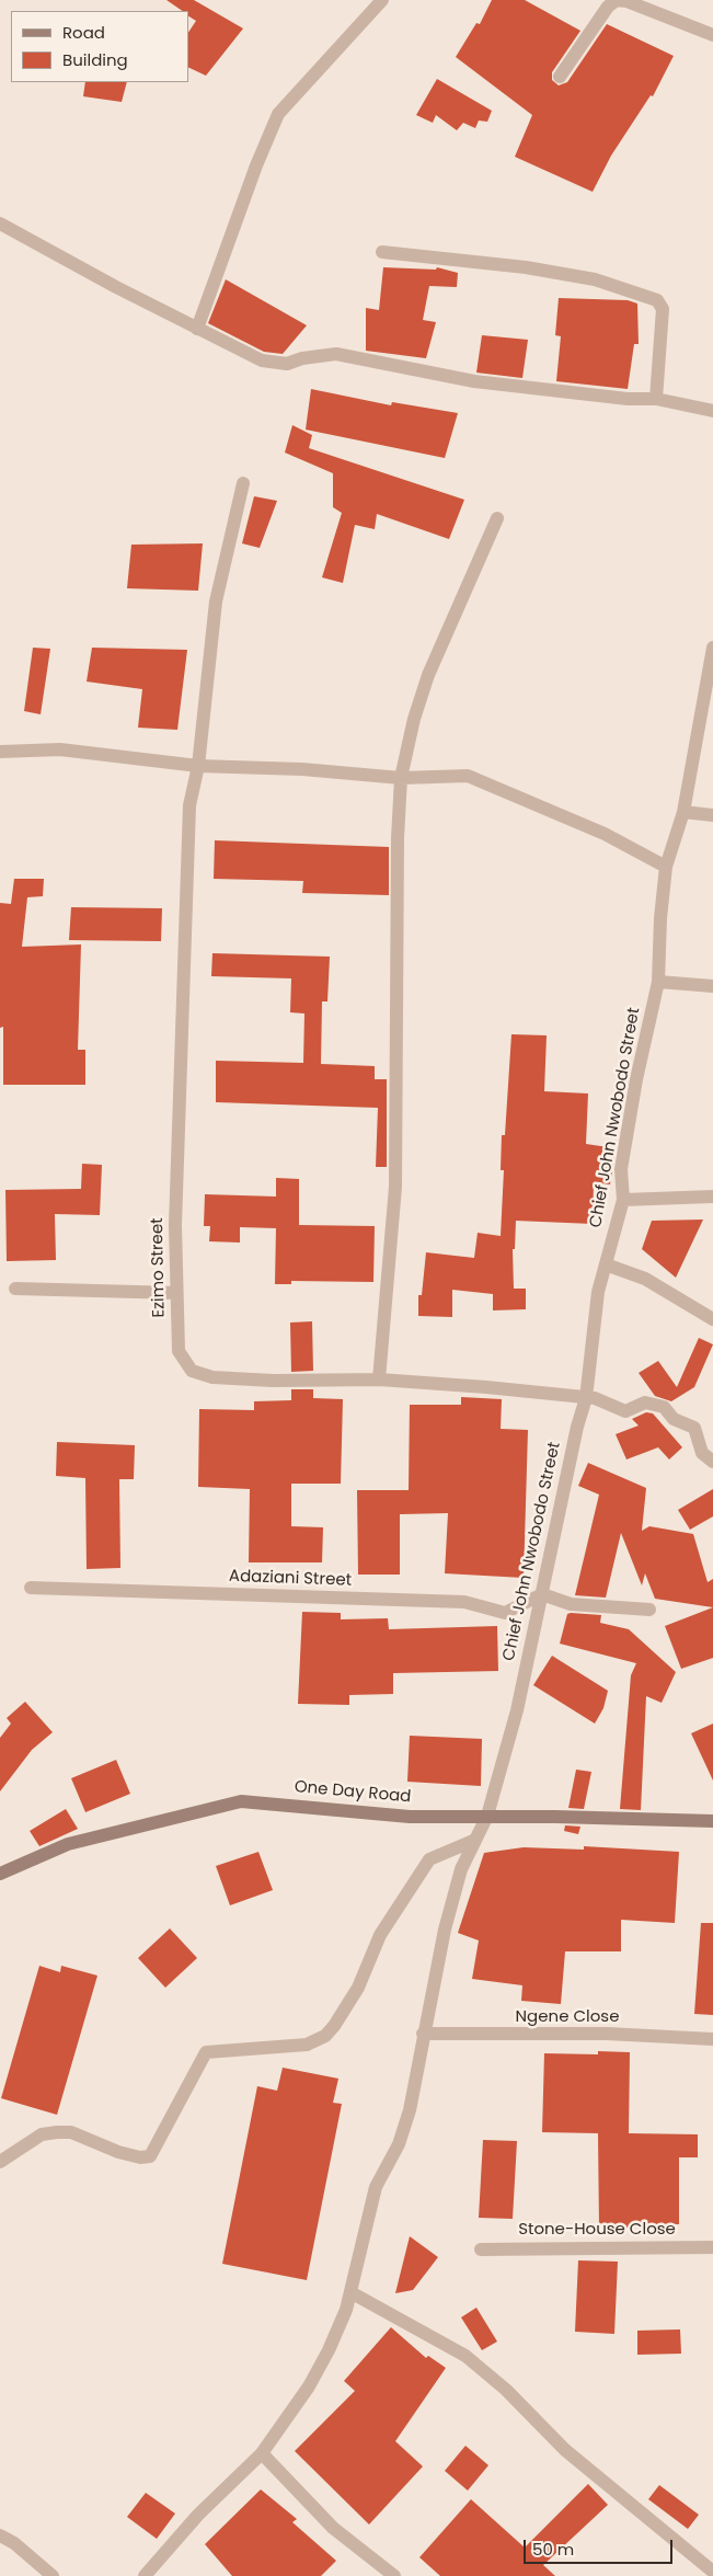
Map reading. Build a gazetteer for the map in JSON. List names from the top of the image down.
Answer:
{
  "streets": {
    "main road": ["One Day Road"],
    "street": [
      "Chief John Nwobodo Street",
      "Ezimo Street",
      "Adaziani Street",
      "Ngene Close",
      "Stone-House Close"
    ]
  },
  "crossings": [
    ["Chief John Nwobodo Street", "Ezimo Street"],
    ["Chief John Nwobodo Street", "Adaziani Street"],
    ["Chief John Nwobodo Street", "One Day Road"],
    ["Chief John Nwobodo Street", "Ngene Close"]
  ],
  "legend": ["Road", "Building"],
  "scale_bar": "50 m"
}
